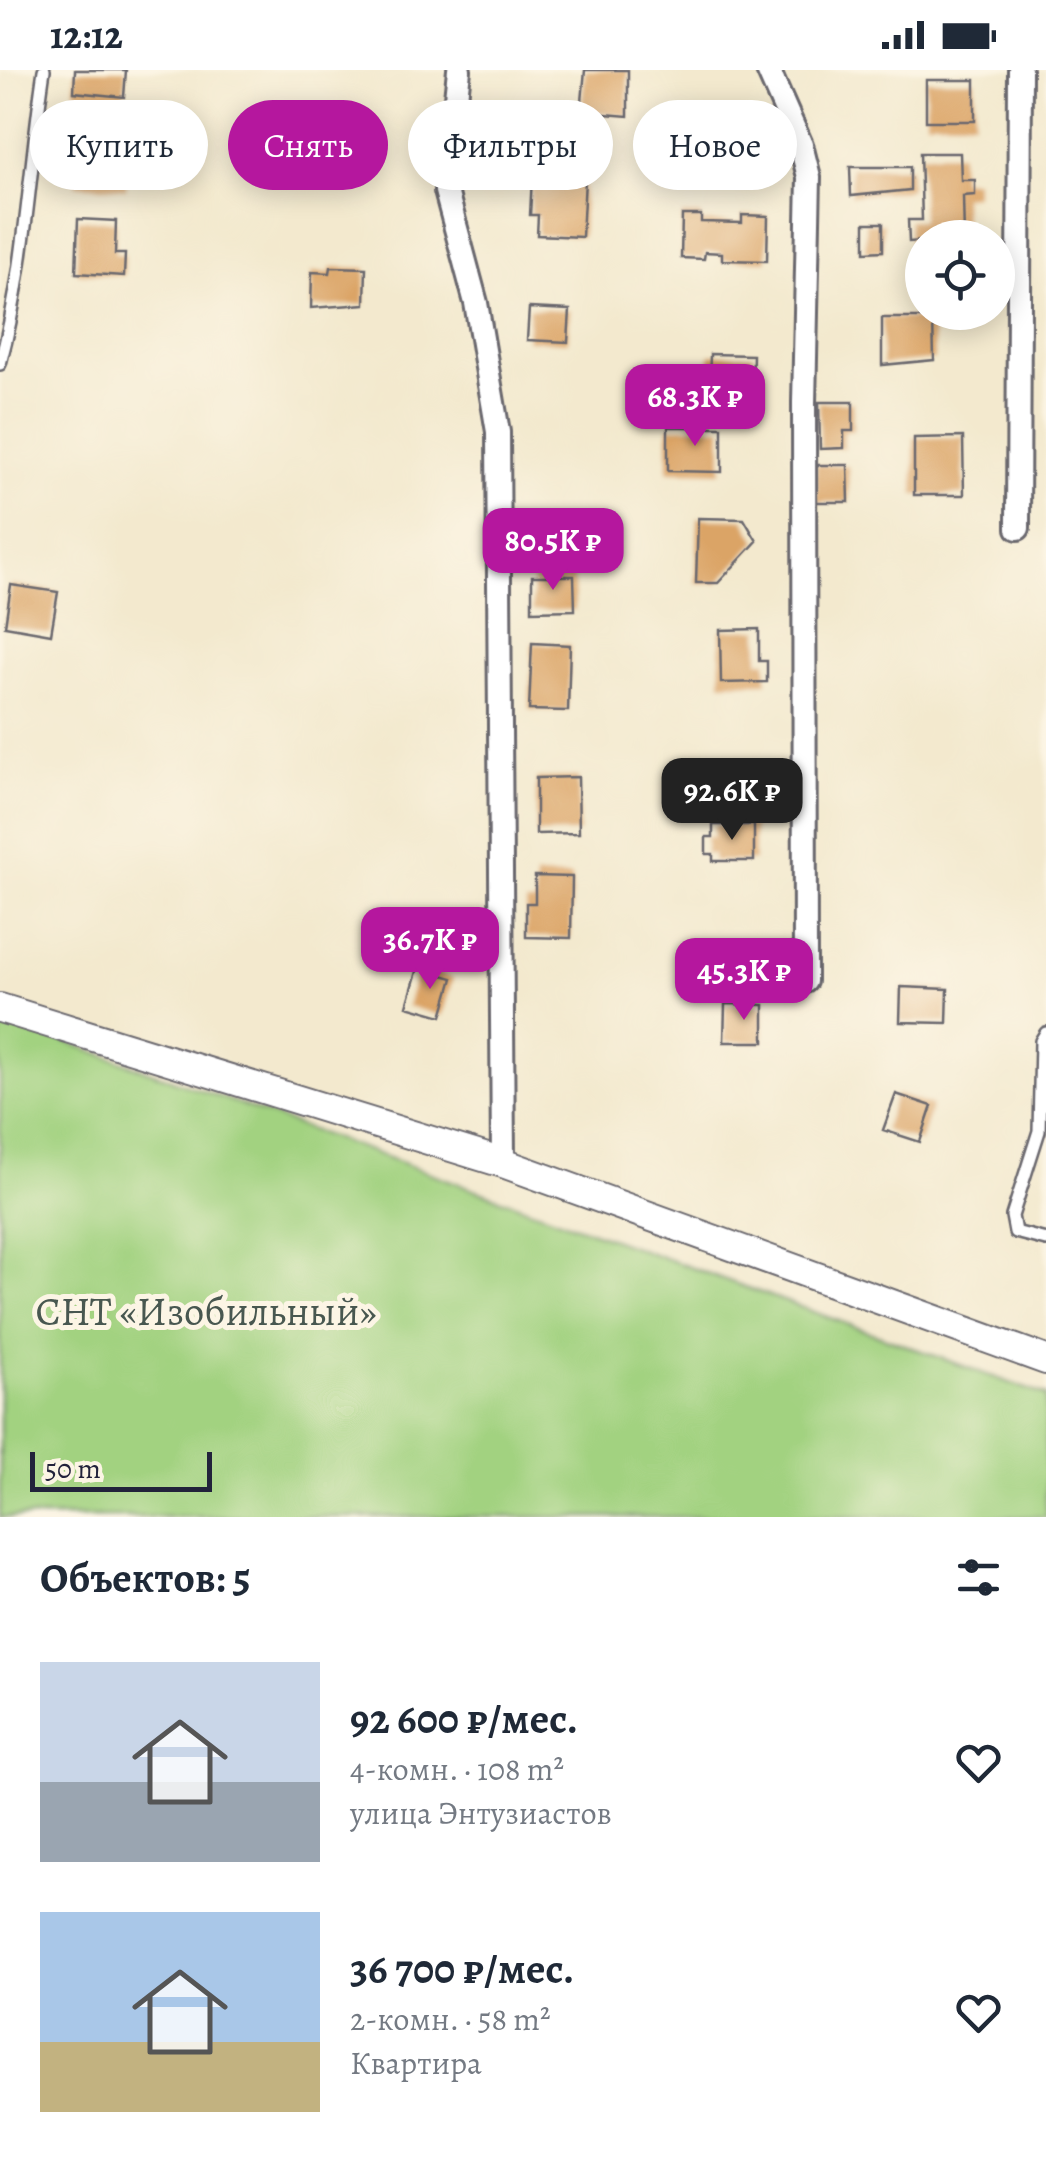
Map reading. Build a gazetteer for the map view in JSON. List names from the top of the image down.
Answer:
{
  "parks": ["СНТ «Изобильный»"],
  "scale_bar": "50 m",
  "page": {
    "status": "12:12",
    "chip": [
      "Купить",
      "Снять",
      "Фильтры",
      "Новое"
    ],
    "price": [
      "68.3K ₽",
      "80.5K ₽",
      "92.6K ₽",
      "36.7K ₽",
      "45.3K ₽"
    ],
    "scale": "50 m",
    "heading": "Объектов: 5",
    "list": [
      {
        "name": "92 600 ₽/мес.",
        "note": "4-комн. · 108 m² · улица Энтузиастов"
      },
      {
        "name": "36 700 ₽/мес.",
        "note": "2-комн. · 58 m² · Квартира"
      }
    ]
  }
}
